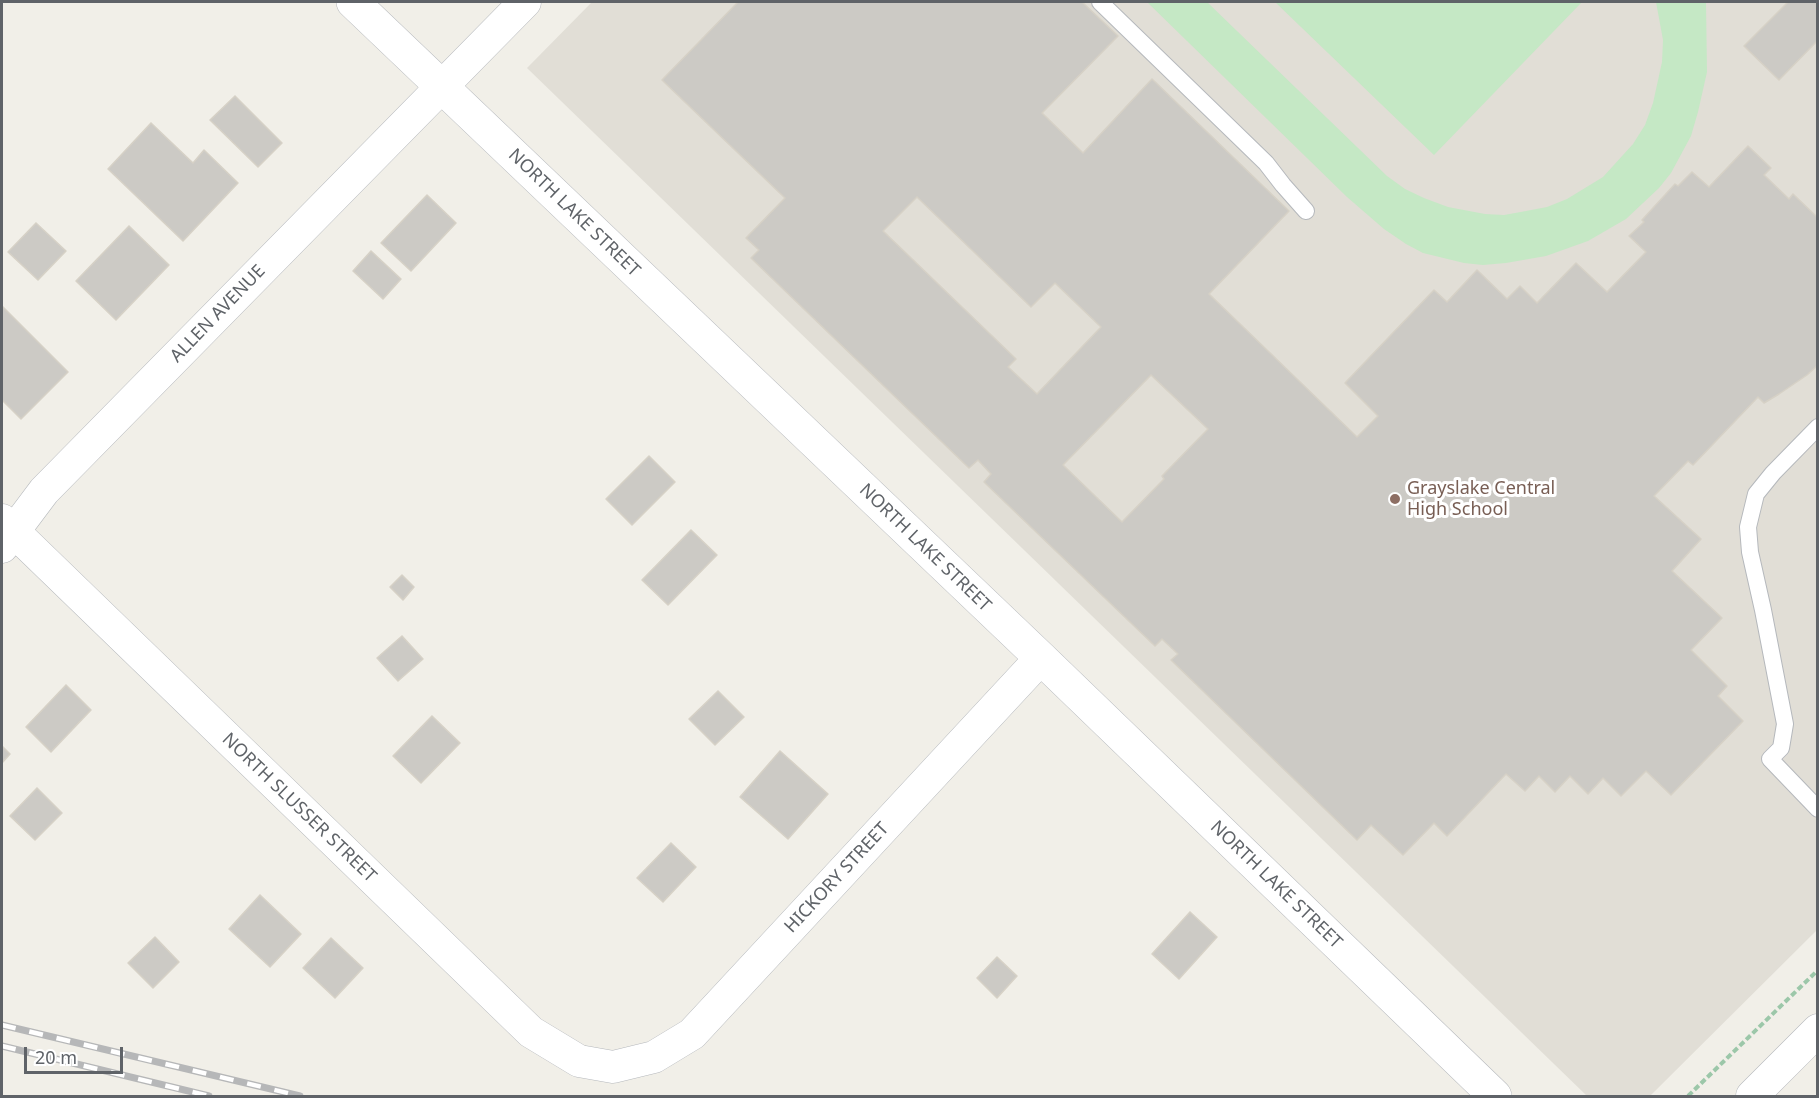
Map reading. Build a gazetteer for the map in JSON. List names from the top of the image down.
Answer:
{
  "streets": {
    "street": [
      "NORTH LAKE STREET",
      "ALLEN AVENUE",
      "NORTH SLUSSER STREET",
      "HICKORY STREET"
    ]
  },
  "crossings": [
    ["NORTH LAKE STREET", "ALLEN AVENUE"],
    ["NORTH LAKE STREET", "HICKORY STREET"],
    ["ALLEN AVENUE", "NORTH SLUSSER STREET"],
    ["NORTH SLUSSER STREET", "HICKORY STREET"]
  ],
  "places": ["Grayslake Central High School"],
  "scale_bar": "20 m"
}
